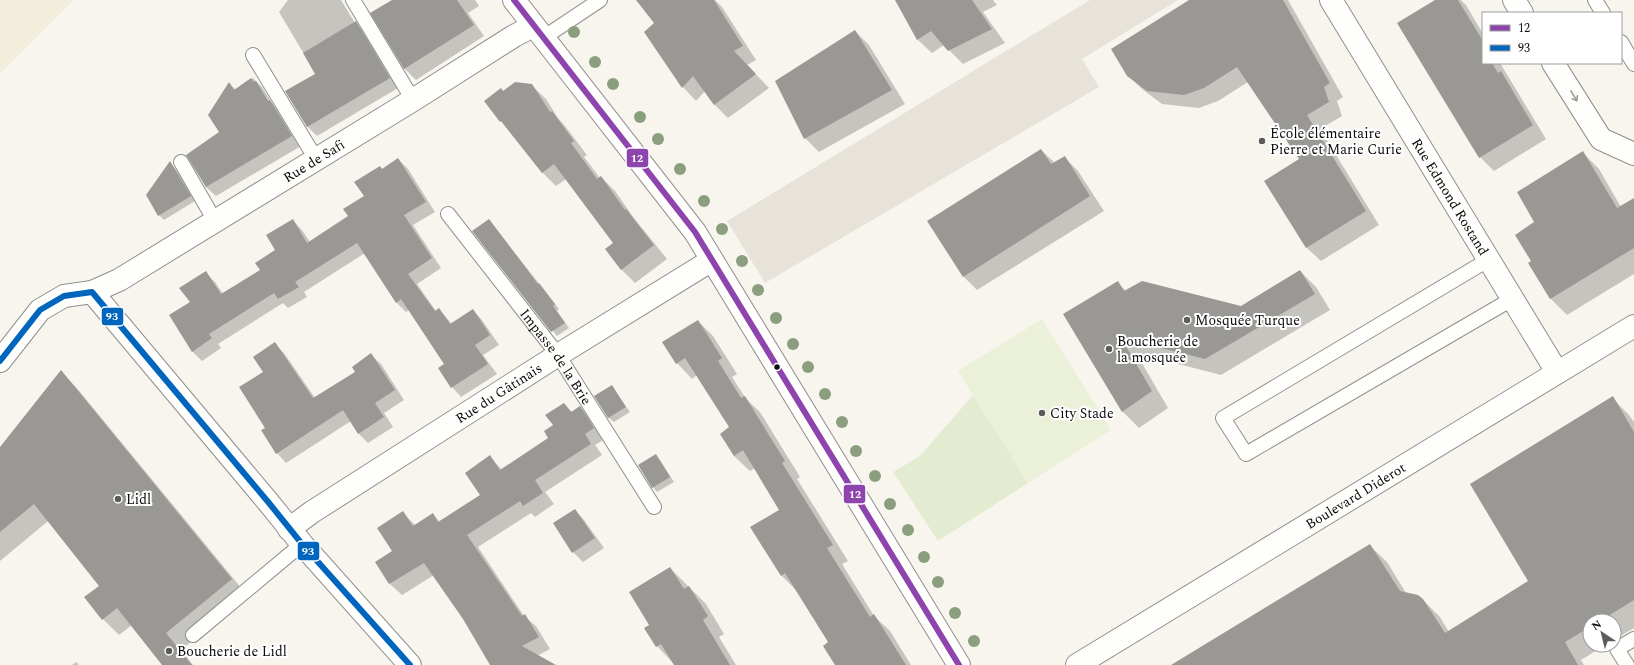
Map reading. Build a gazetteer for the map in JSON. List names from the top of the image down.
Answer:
{
  "streets": {
    "street": [
      "Rue de Safi",
      "Rue Edmond Rostand",
      "Rue du Gâtinais",
      "Boulevard Diderot"
    ],
    "lane": ["Impasse de la Brie"]
  },
  "crossings": [
    ["Rue Edmond Rostand", "Boulevard Diderot"],
    ["Impasse de la Brie", "Rue du Gâtinais"]
  ],
  "places": [
    "École élémentaire Pierre et Marie Curie",
    "Mosquée Turque",
    "Boucherie de la mosquée",
    "City Stade",
    "Lidl",
    "Boucherie de Lidl"
  ],
  "lines": ["transit line 12", "transit line 93"],
  "legend": ["12", "93"],
  "north": "top left"
}
